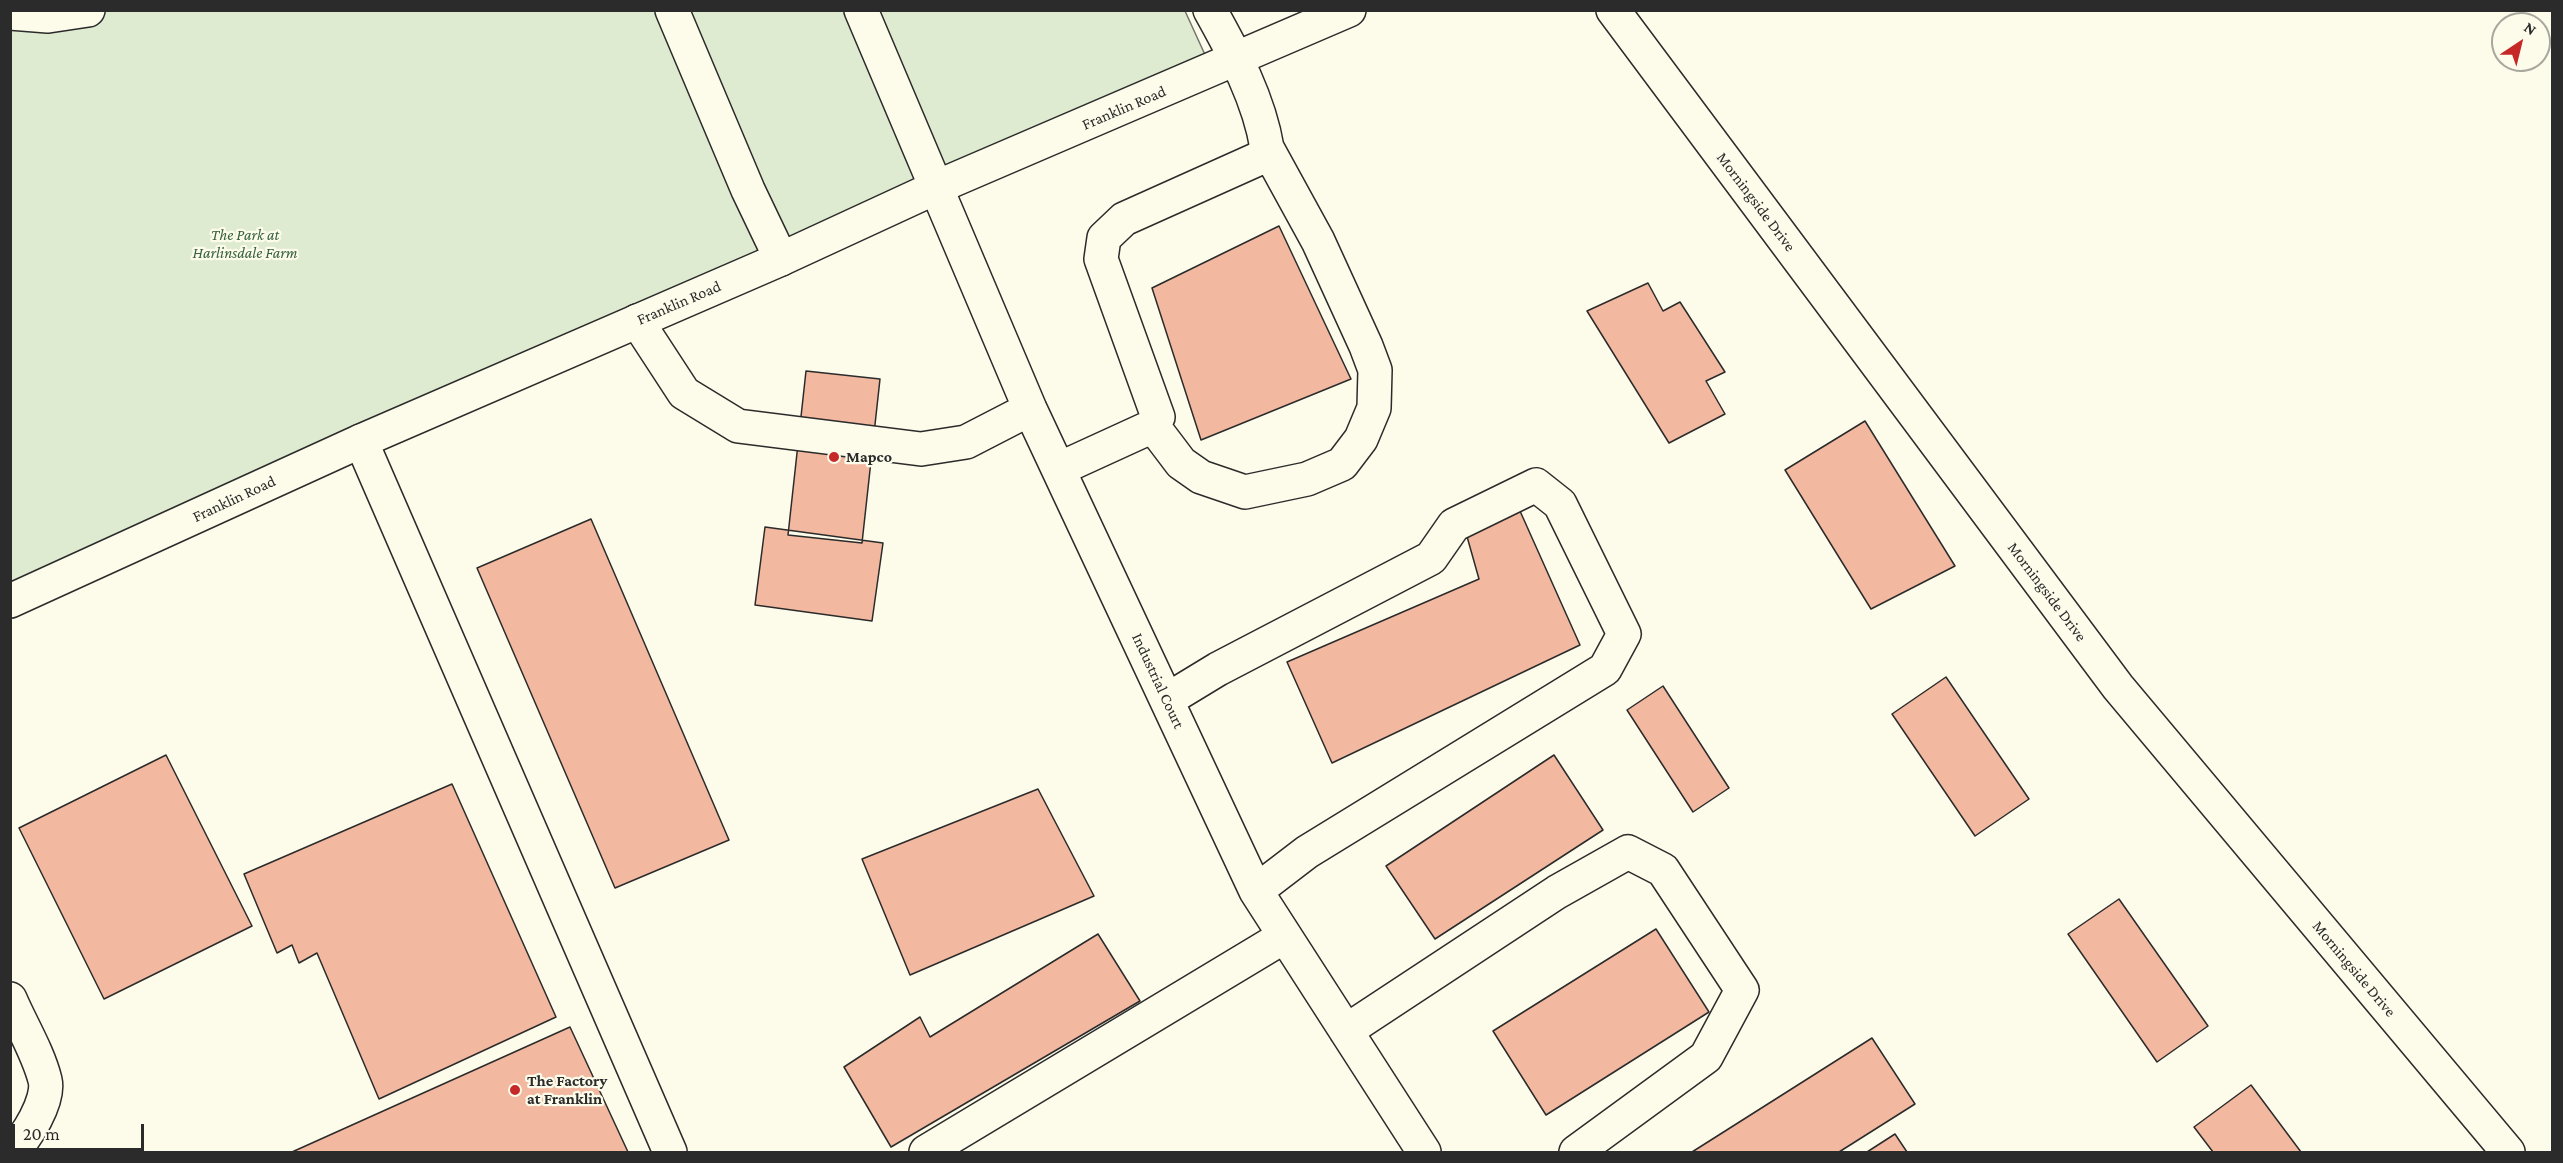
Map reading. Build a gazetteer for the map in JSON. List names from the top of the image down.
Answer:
{
  "streets": {
    "street": ["Franklin Road", "Morningside Drive", "Industrial Court"]
  },
  "crossings": [
    ["Franklin Road", "Industrial Court"]
  ],
  "parks": ["The Park at Harlinsdale Farm"],
  "places": ["Mapco", "The Factory at Franklin"],
  "scale_bar": "20 m",
  "north": "top right"
}
